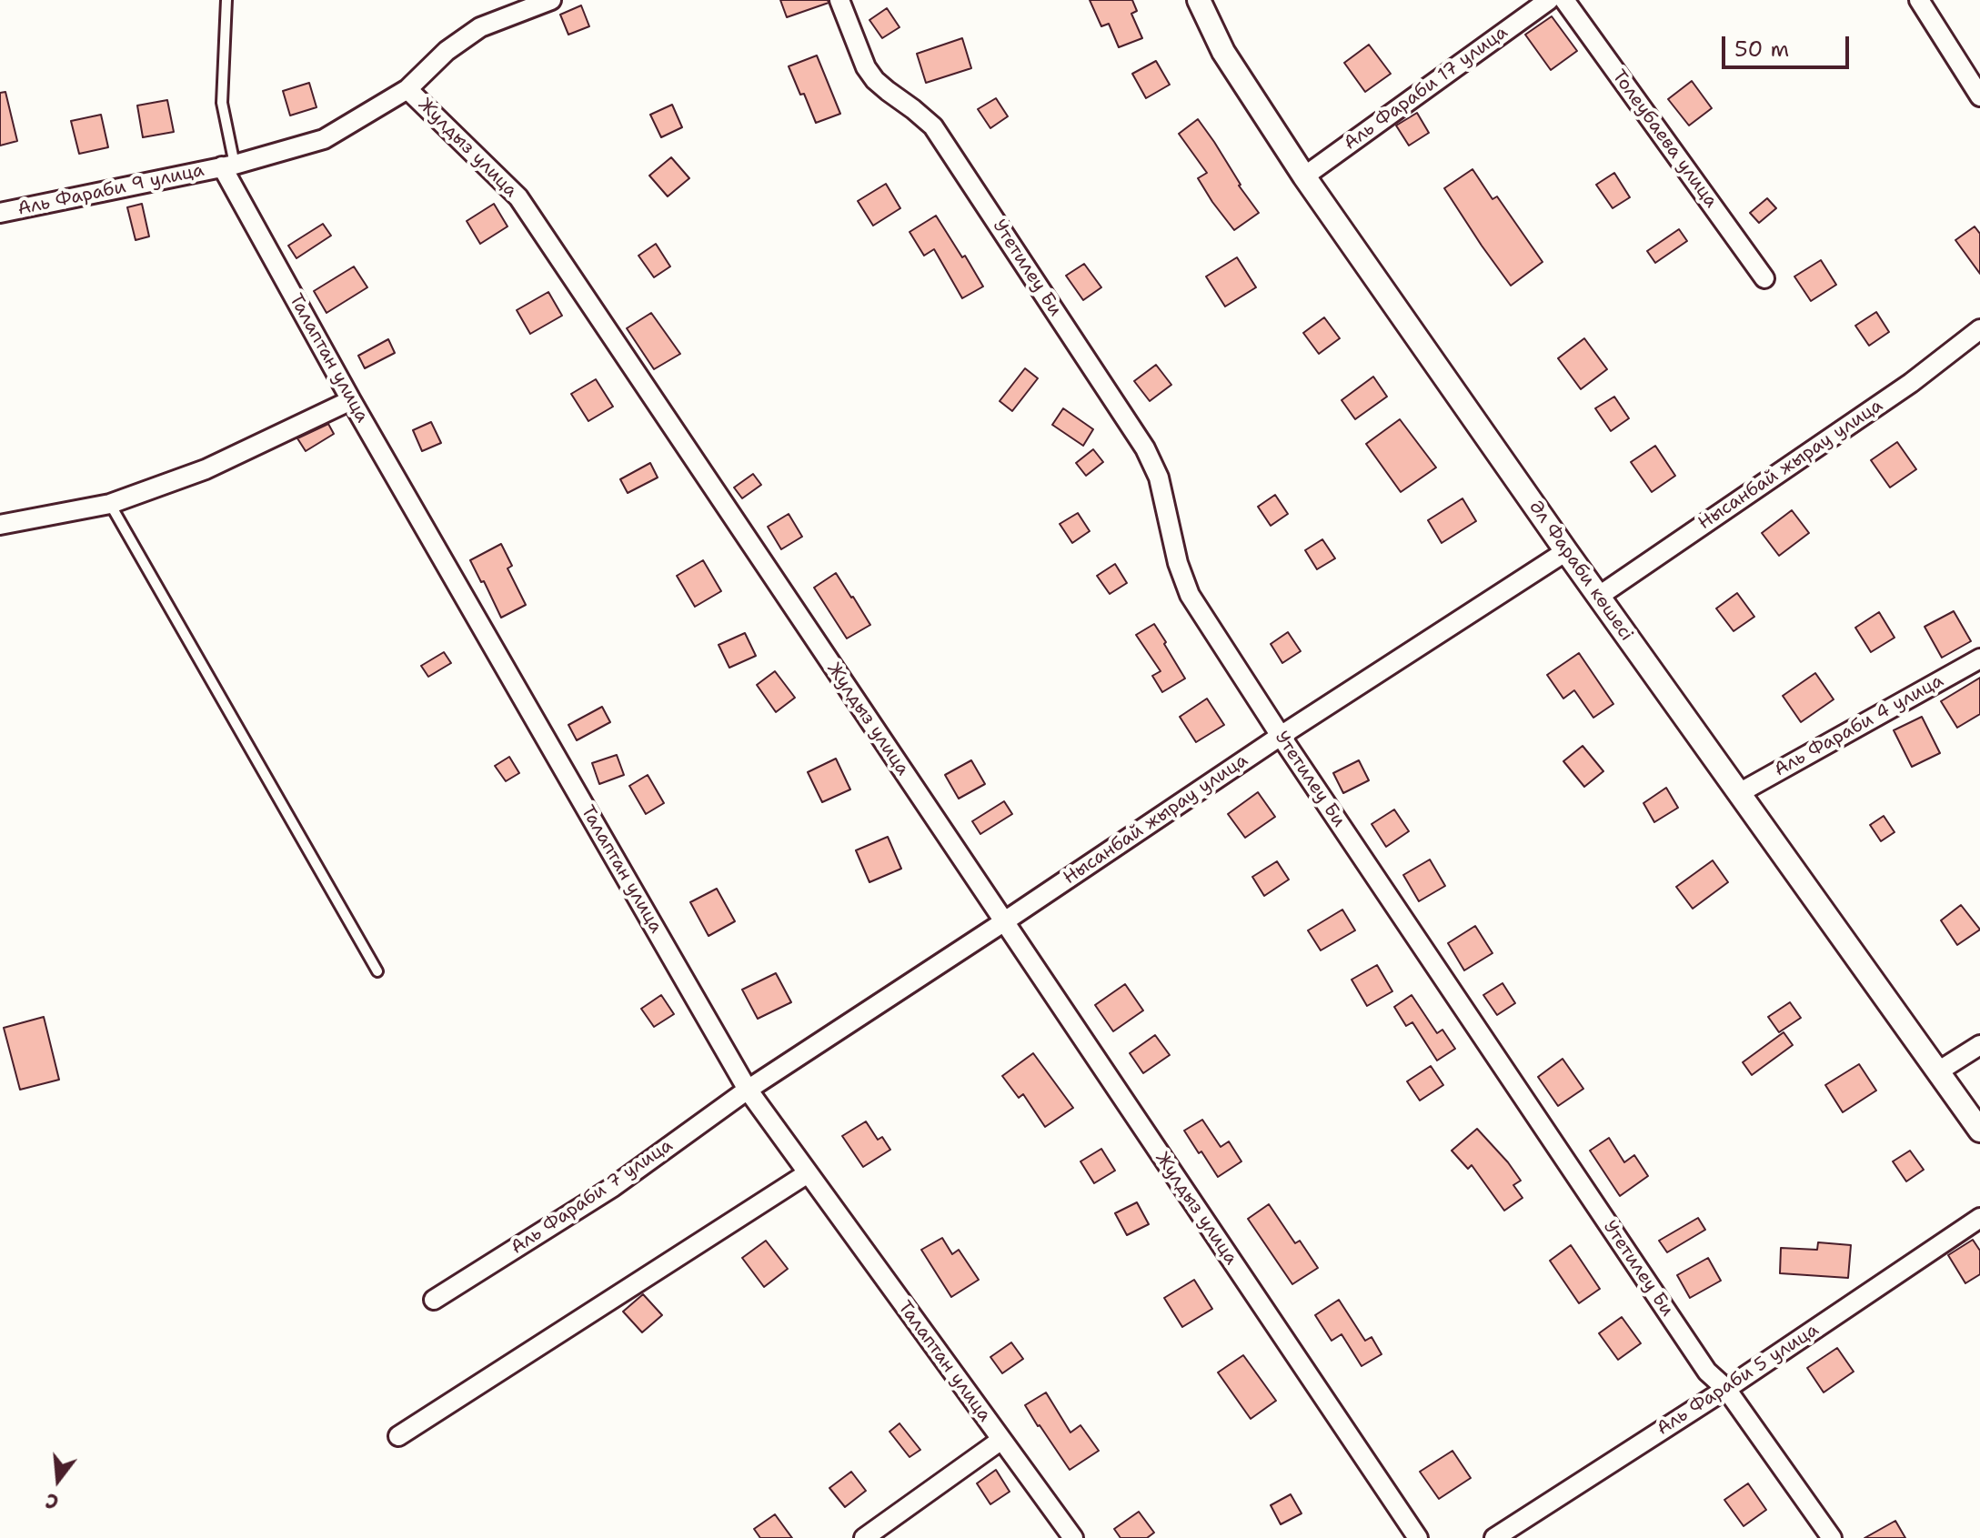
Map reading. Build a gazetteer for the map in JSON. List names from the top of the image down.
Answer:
{
  "streets": {
    "street": [
      "Аль Фараби 17 улица",
      "Толеубаева улица",
      "Жулдыз улица",
      "Аль Фараби 9 улица",
      "Утетилеу Би",
      "Талаптан улица",
      "Нысанбай жырау улица",
      "Әл Фараби көшесі",
      "Аль Фараби 4 улица",
      "Аль Фараби 7 улица",
      "Аль Фараби 5 улица"
    ]
  },
  "crossings": [
    ["Аль Фараби 17 улица", "Әл Фараби көшесі"],
    ["Жулдыз улица", "Аль Фараби 9 улица"],
    ["Жулдыз улица", "Талаптан улица"],
    ["Жулдыз улица", "Нысанбай жырау улица"],
    ["Аль Фараби 9 улица", "Талаптан улица"],
    ["Утетилеу Би", "Нысанбай жырау улица"],
    ["Утетилеу Би", "Аль Фараби 5 улица"],
    ["Талаптан улица", "Нысанбай жырау улица"],
    ["Талаптан улица", "Аль Фараби 7 улица"],
    ["Нысанбай жырау улица", "Әл Фараби көшесі"],
    ["Нысанбай жырау улица", "Аль Фараби 7 улица"],
    ["Әл Фараби көшесі", "Аль Фараби 4 улица"]
  ],
  "scale_bar": "50 m",
  "north": "bottom"
}
